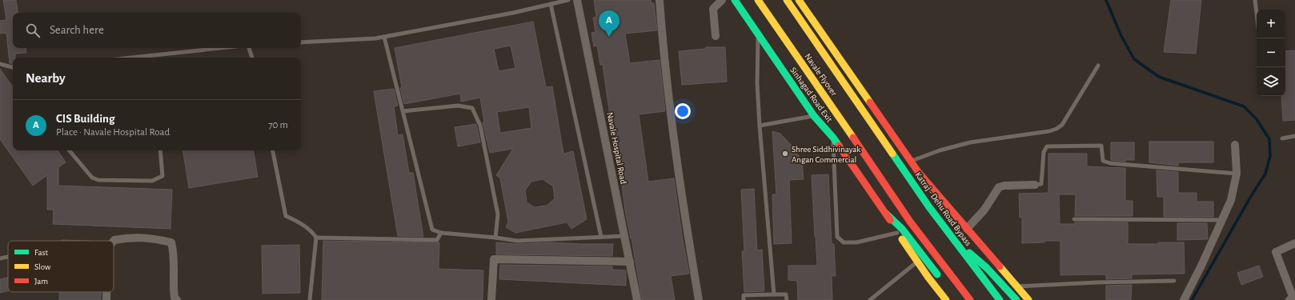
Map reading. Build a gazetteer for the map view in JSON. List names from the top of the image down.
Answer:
{
  "streets": {
    "main road": ["Navale Flyover", "Sinhagad Road Exit", "Katraj - Dehu Road Bypass"],
    "street": ["Navale Hospital Road"]
  },
  "crossings": [
    ["Navale Flyover", "Katraj - Dehu Road Bypass"]
  ],
  "places": ["Shree Siddhivinayak Angan Commercial"],
  "legend": ["Fast", "Slow", "Jam"],
  "page": {
    "map_buttons": ["+", "−"],
    "pins": "A",
    "search": "Search here",
    "heading": "Nearby",
    "list": [
      {
        "mark": "A",
        "name": "CIS Building",
        "note": "Place · Navale Hospital Road",
        "value": "70 m"
      }
    ]
  }
}
